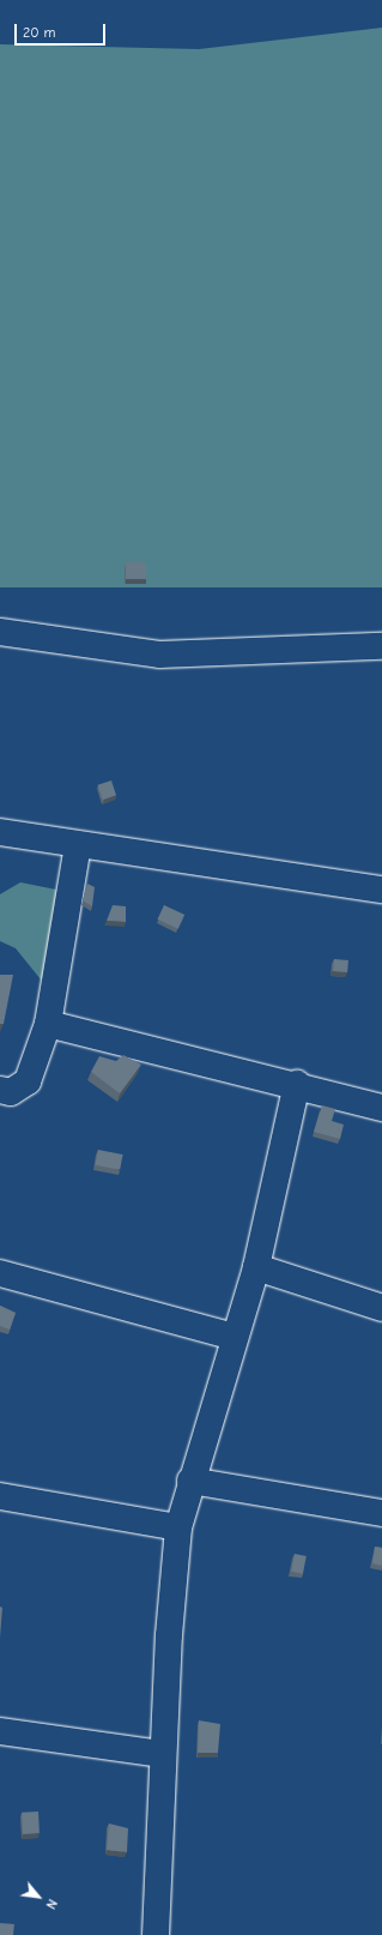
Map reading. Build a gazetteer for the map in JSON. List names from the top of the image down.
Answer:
{
  "scale_bar": "20 m",
  "north": "bottom right"
}
